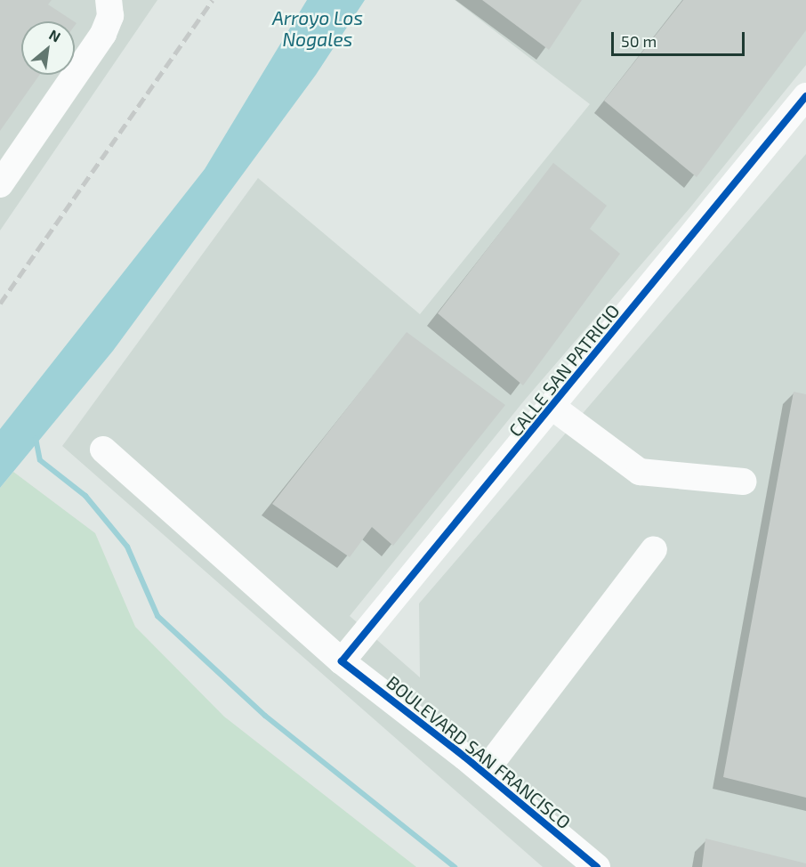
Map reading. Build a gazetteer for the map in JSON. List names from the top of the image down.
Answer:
{
  "streets": {
    "street": ["CALLE SAN PATRICIO", "BOULEVARD SAN FRANCISCO"]
  },
  "crossings": [
    ["CALLE SAN PATRICIO", "BOULEVARD SAN FRANCISCO"]
  ],
  "water": ["Arroyo Los Nogales"],
  "scale_bar": "50 m",
  "north": "top right"
}
